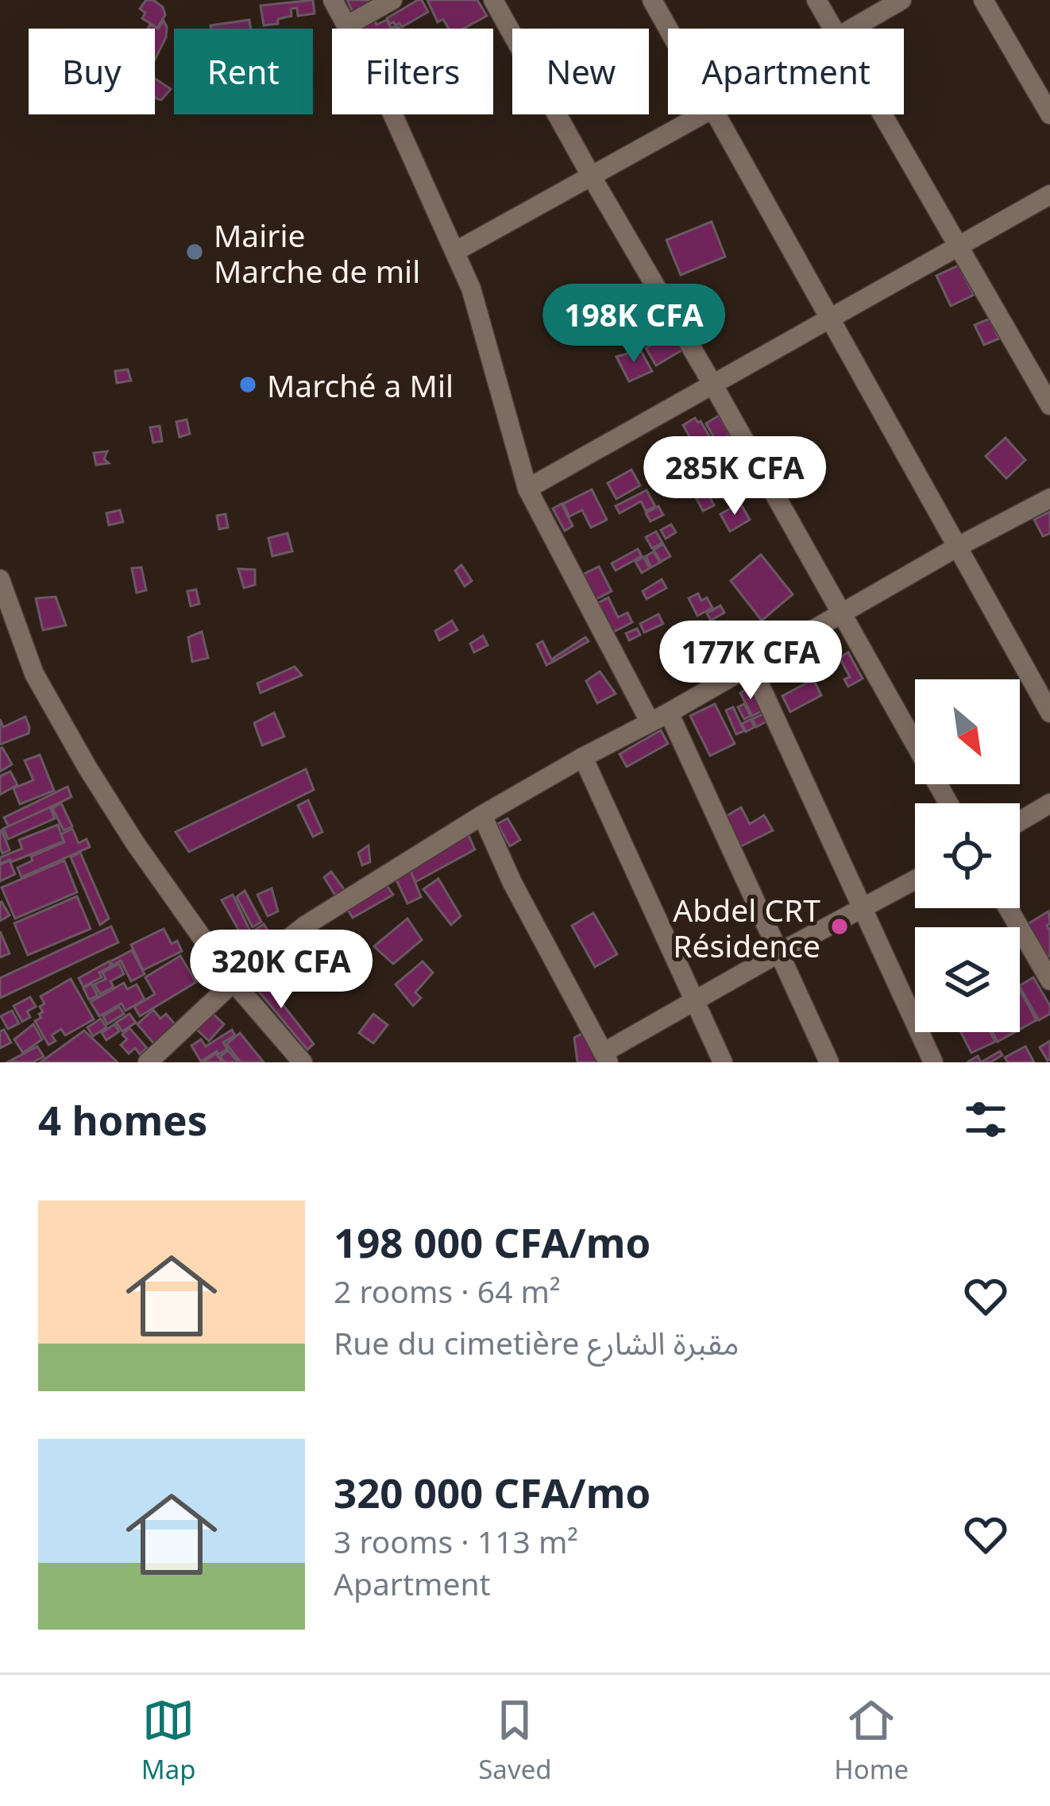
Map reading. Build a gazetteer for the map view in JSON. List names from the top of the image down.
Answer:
{
  "places": ["Mairie Marche de mil", "Marché a Mil", "Abdel CRT Résidence"],
  "north": "bottom right",
  "page": {
    "chip": [
      "Buy",
      "Rent",
      "Filters",
      "New",
      "Apartment"
    ],
    "price": [
      "198K CFA",
      "285K CFA",
      "177K CFA",
      "320K CFA"
    ],
    "heading": "4 homes",
    "list": [
      {
        "name": "198 000 CFA/mo",
        "note": "2 rooms · 64 m² · Rue du cimetière مقبرة الشارع"
      },
      {
        "name": "320 000 CFA/mo",
        "note": "3 rooms · 113 m² · Apartment"
      }
    ],
    "tabs": ["Map", "Saved", "Home"]
  }
}
